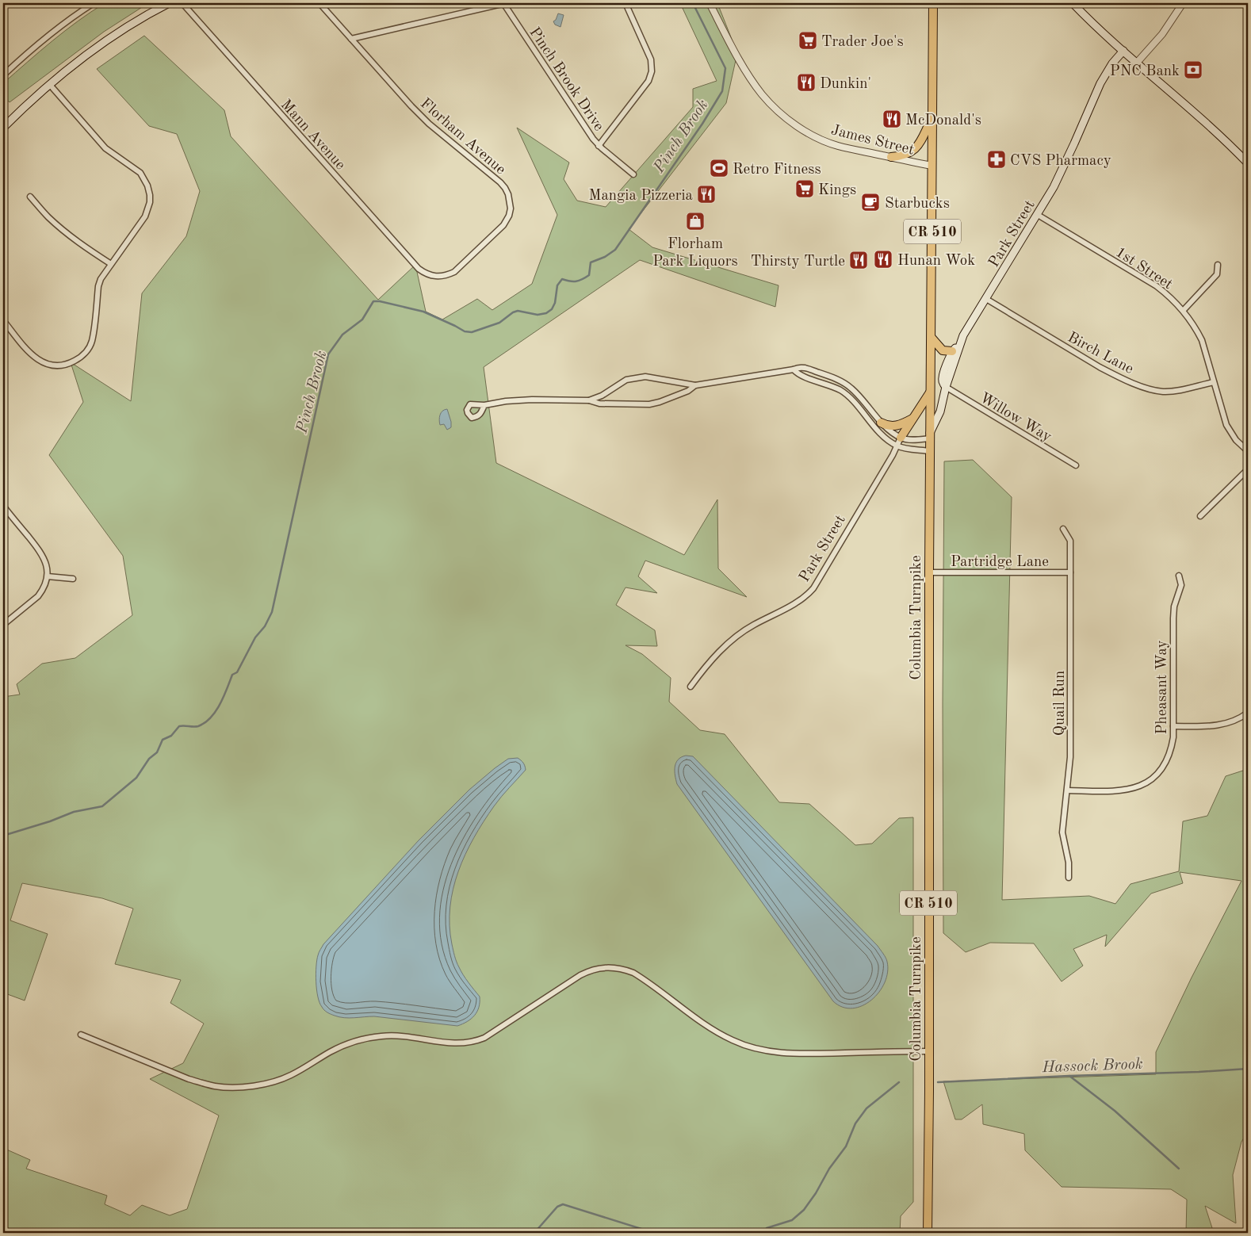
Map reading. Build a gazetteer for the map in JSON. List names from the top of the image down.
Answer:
{
  "streets": {
    "main road": ["CR 510", "Park Street", "Columbia Turnpike"],
    "street": [
      "Pinch Brook Drive",
      "Mann Avenue",
      "Florham Avenue",
      "James Street",
      "1st Street",
      "Birch Lane",
      "Willow Way",
      "Partridge Lane",
      "Pheasant Way",
      "Quail Run"
    ]
  },
  "crossings": [
    ["Pinch Brook Drive", "Florham Avenue"],
    ["Mann Avenue", "Florham Avenue"],
    ["James Street", "Columbia Turnpike"],
    ["Park Street", "1st Street"],
    ["Park Street", "Birch Lane"],
    ["Park Street", "Willow Way"],
    ["Park Street", "Columbia Turnpike"],
    ["1st Street", "Birch Lane"],
    ["Partridge Lane", "Columbia Turnpike"],
    ["Partridge Lane", "Quail Run"],
    ["Pheasant Way", "Quail Run"]
  ],
  "water": ["Pinch Brook", "Hassock Brook"],
  "places": {
    "supermarket": ["Trader Joe's", "Kings"],
    "bank": ["PNC Bank"],
    "restaurant": [
      "Dunkin'",
      "McDonald's",
      "Mangia Pizzeria",
      "Hunan Wok",
      "Thirsty Turtle"
    ],
    "pharmacy": ["CVS Pharmacy"],
    "sports": ["Retro Fitness"],
    "cafe": ["Starbucks"],
    "shop": ["Florham Park Liquors"]
  }
}
